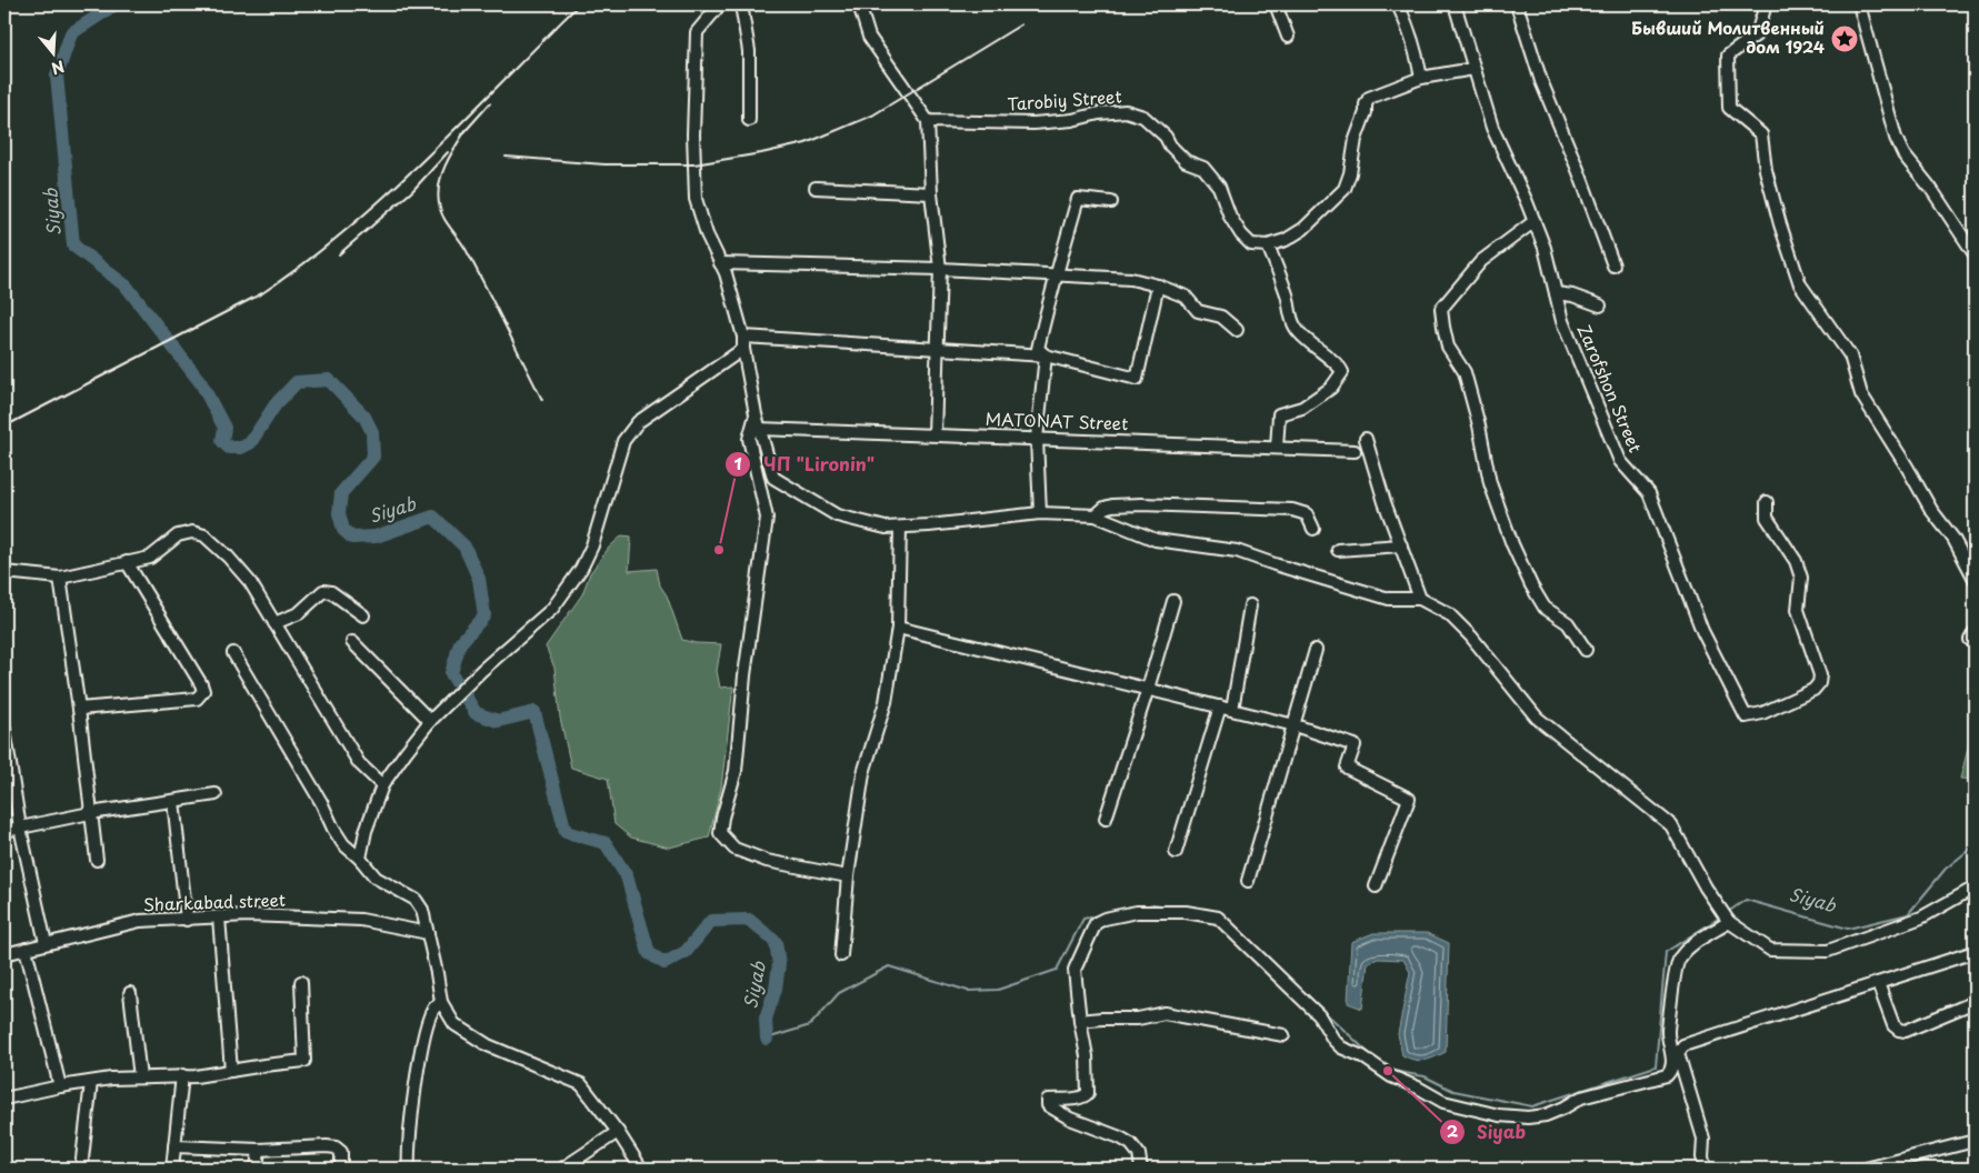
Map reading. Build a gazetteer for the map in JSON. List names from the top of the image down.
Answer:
{
  "streets": {
    "street": [
      "Tarobiy Street",
      "Zarofshon Street",
      "MATONAT Street",
      "Sharkabad street"
    ]
  },
  "water": ["Siyab"],
  "places": {
    "place": ["Бывший Молитвенный дом 1924"],
    "other": ["ЧП \"Lironin\"", "Siyab"]
  },
  "north": "bottom"
}
